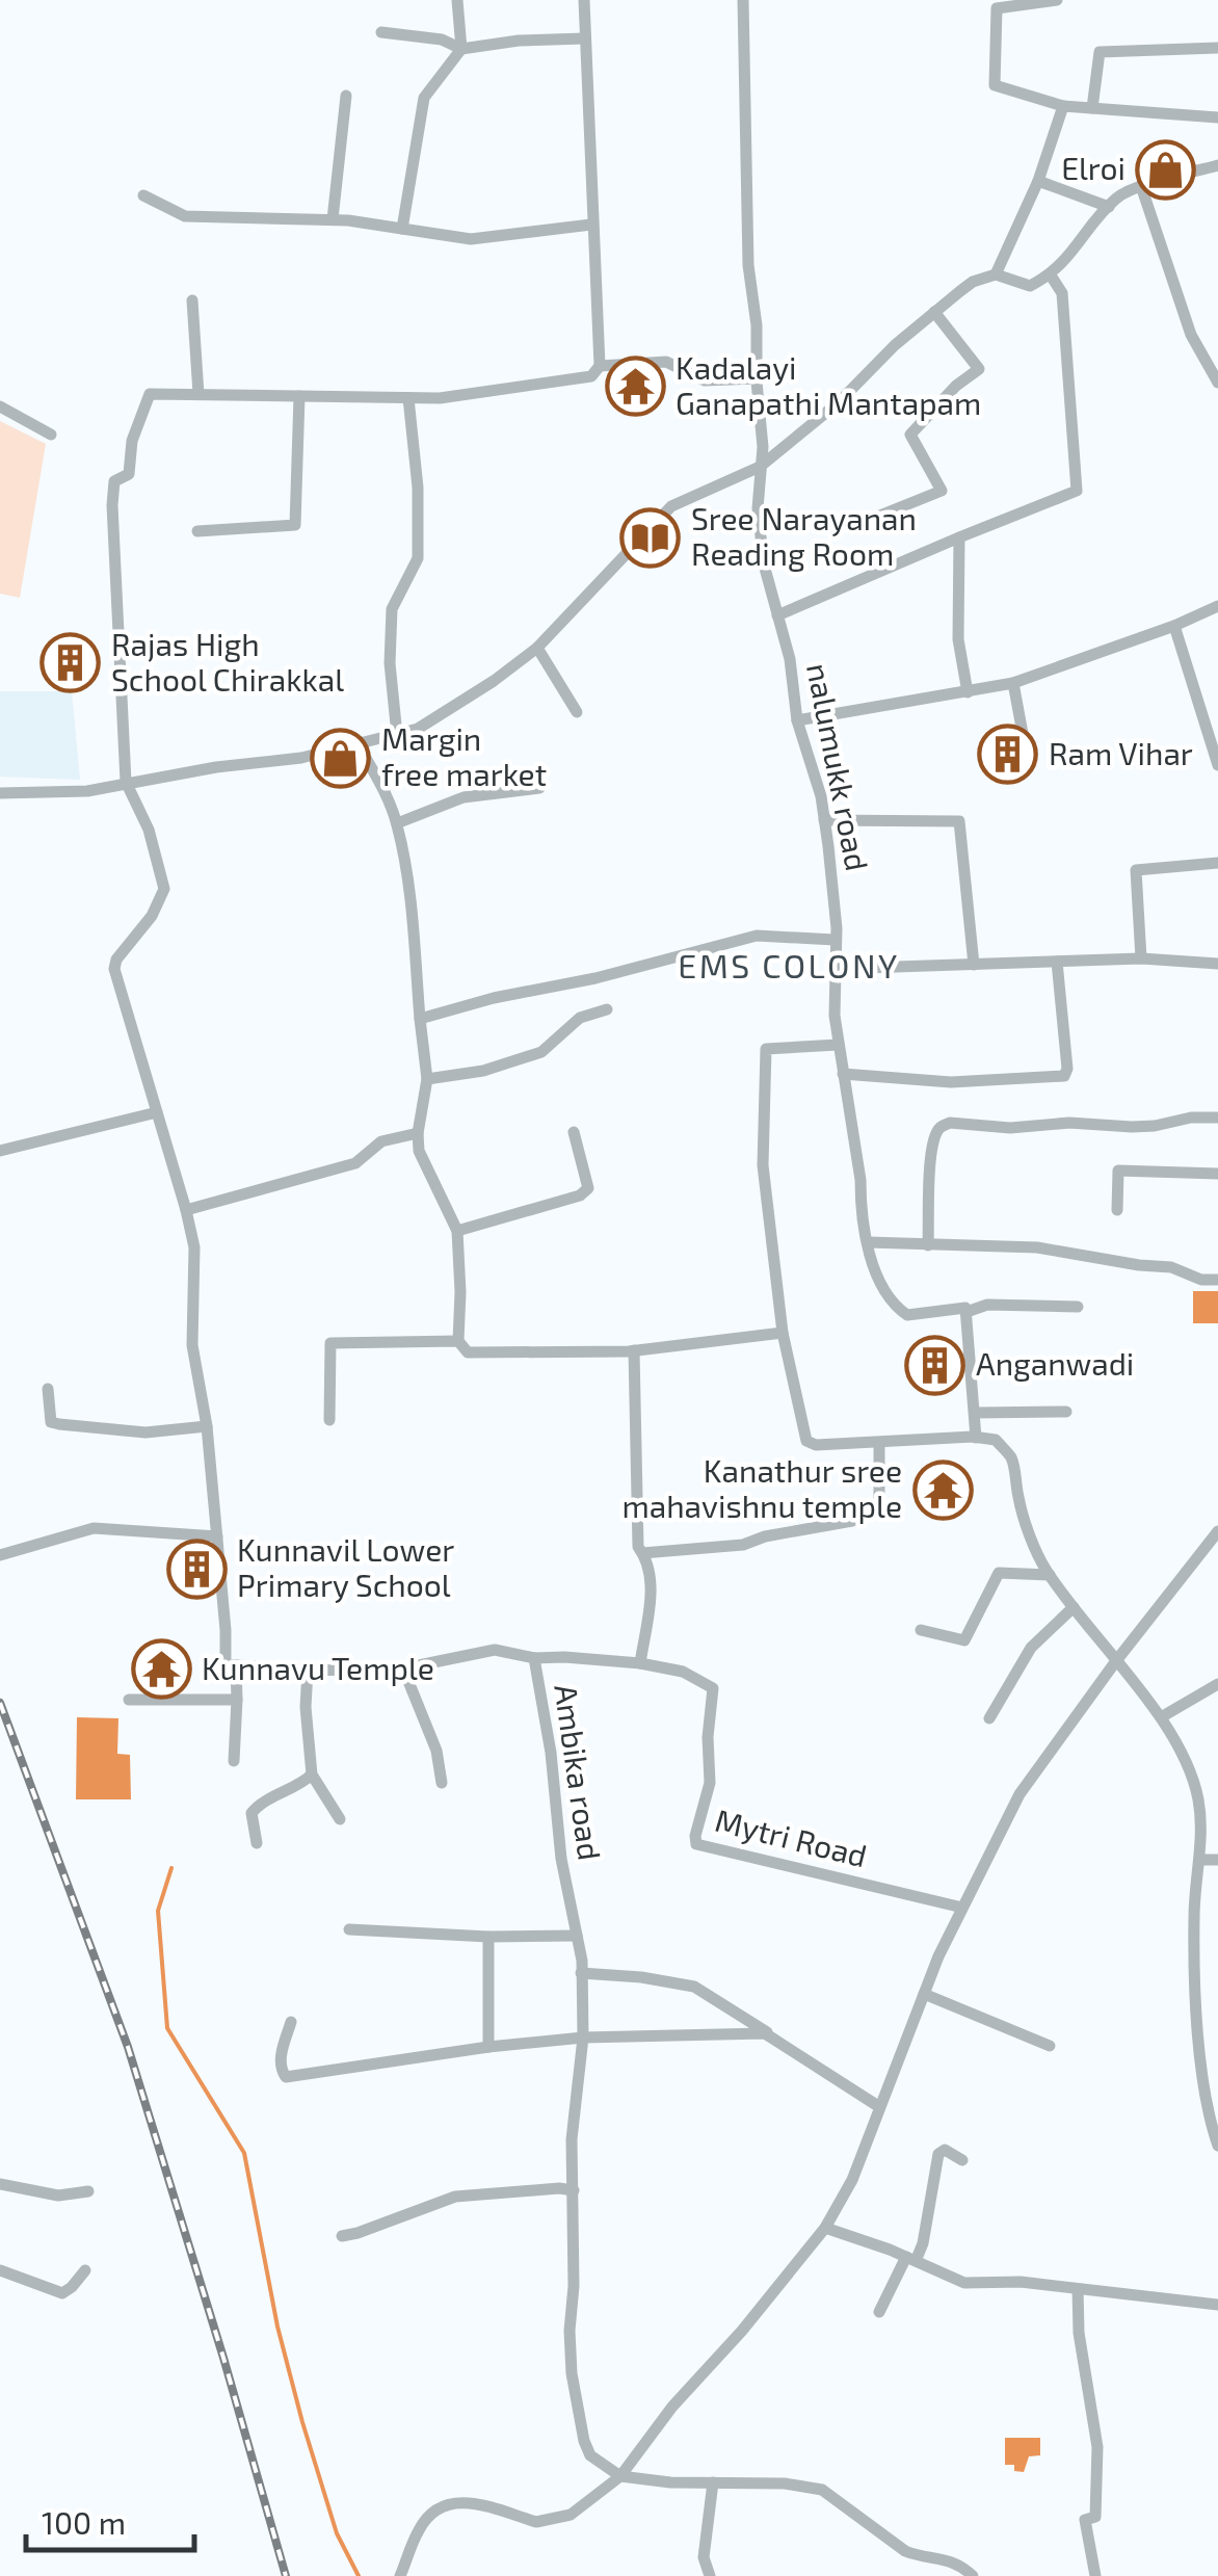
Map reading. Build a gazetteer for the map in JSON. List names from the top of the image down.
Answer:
{
  "streets": {
    "street": ["nalumukk road", "Ambika road", "Mytri Road"]
  },
  "crossings": [
    ["Ambika road", "Mytri Road"]
  ],
  "districts": ["EMS COLONY"],
  "places": {
    "shop": ["Elroi", "Margin free market"],
    "temple": ["Kadalayi Ganapathi Mantapam", "Kanathur sree mahavishnu temple", "Kunnavu Temple"],
    "library": ["Sree Narayanan Reading Room"],
    "building": [
      "Rajas High School Chirakkal",
      "Ram Vihar",
      "Anganwadi",
      "Kunnavil Lower Primary School"
    ]
  },
  "scale_bar": "100 m"
}
